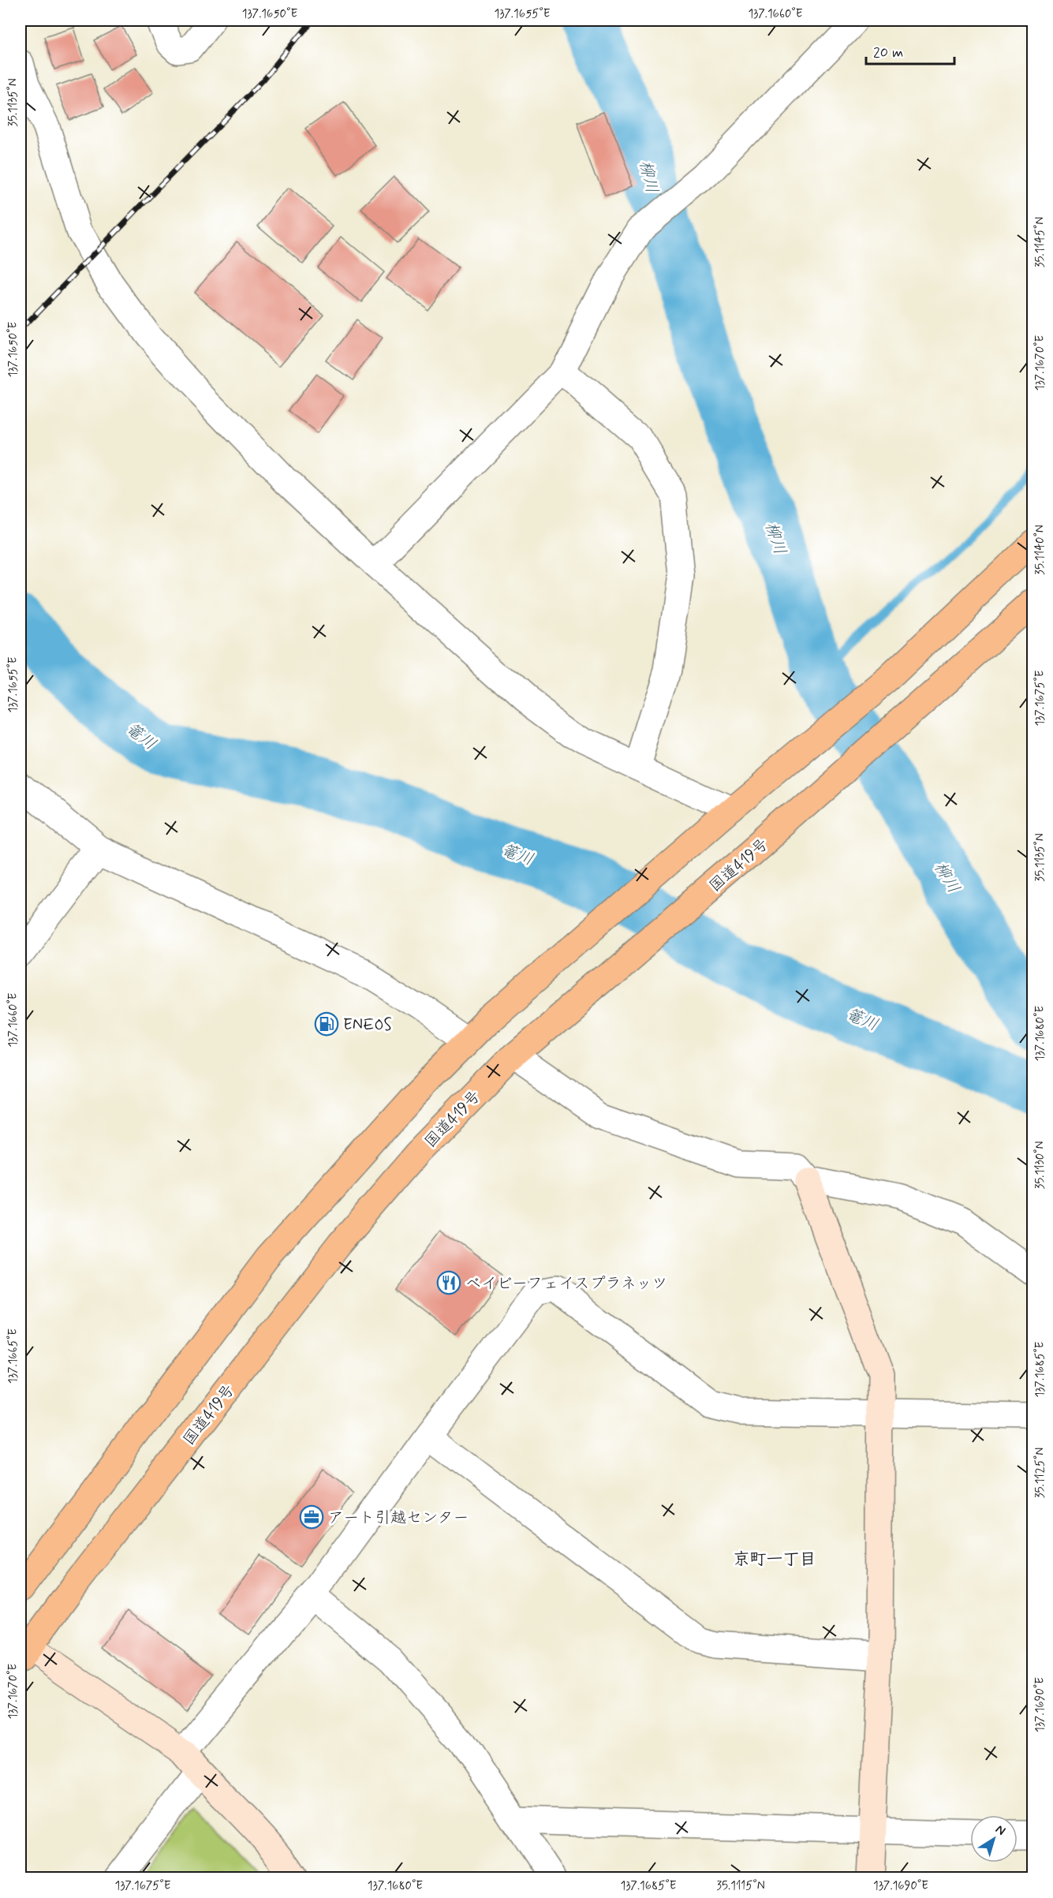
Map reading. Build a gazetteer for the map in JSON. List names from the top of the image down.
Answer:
{
  "streets": {
    "highway": ["国道419号"]
  },
  "districts": ["京町一丁目"],
  "water": ["柳川", "篭川"],
  "places": {
    "fuel station": ["ENEOS"],
    "restaurant": ["ベイビーフェイスプラネッツ"],
    "office": ["アート引越センター"]
  },
  "scale_bar": "20 m",
  "north": "top right",
  "coordinates": [
    "137.1650°E",
    "137.1655°E",
    "137.1660°E",
    "35.1135°N",
    "35.1145°N",
    "137.1670°E",
    "35.1140°N",
    "137.1675°E",
    "137.1680°E",
    "35.1130°N",
    "137.1665°E",
    "137.1685°E",
    "35.1125°N",
    "137.1690°E",
    "35.1115°N"
  ]
}
